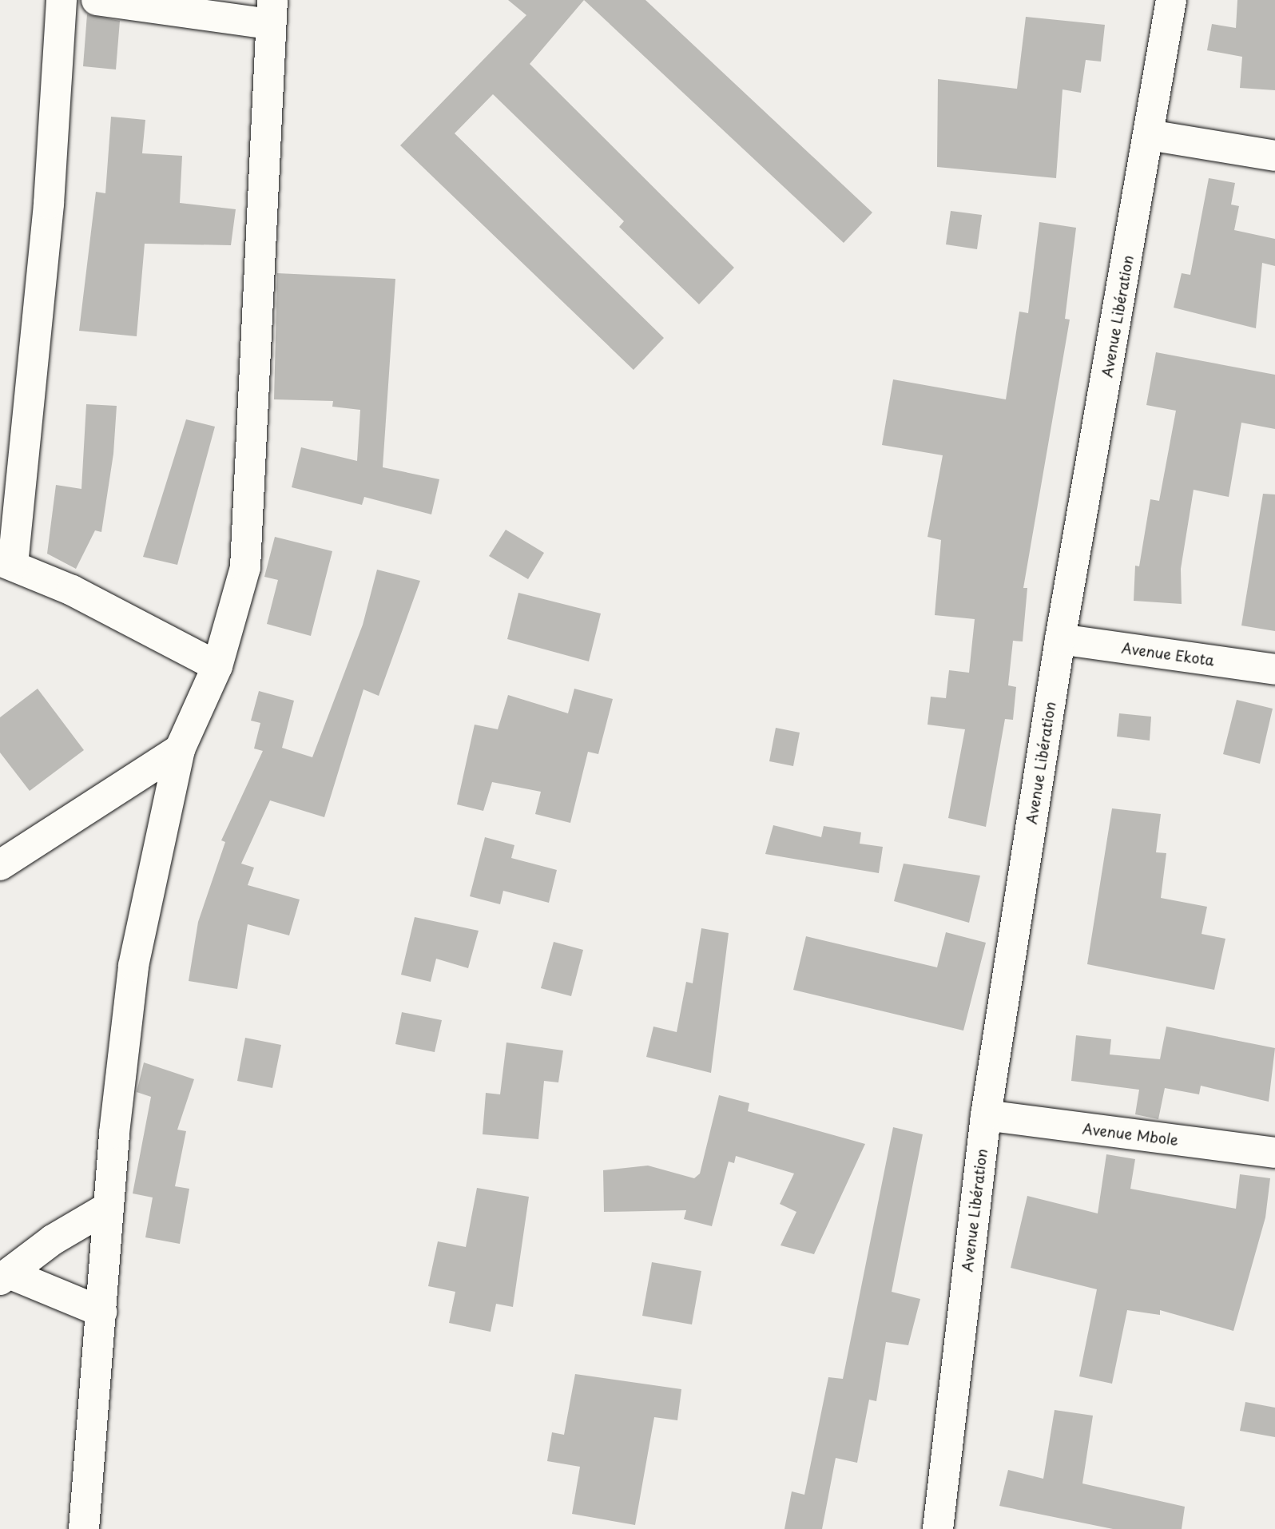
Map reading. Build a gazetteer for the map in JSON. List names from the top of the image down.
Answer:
{
  "streets": {
    "street": ["Avenue Libération", "Avenue Ekota", "Avenue Mbole"]
  },
  "crossings": [
    ["Avenue Libération", "Avenue Ekota"],
    ["Avenue Libération", "Avenue Mbole"]
  ]
}
